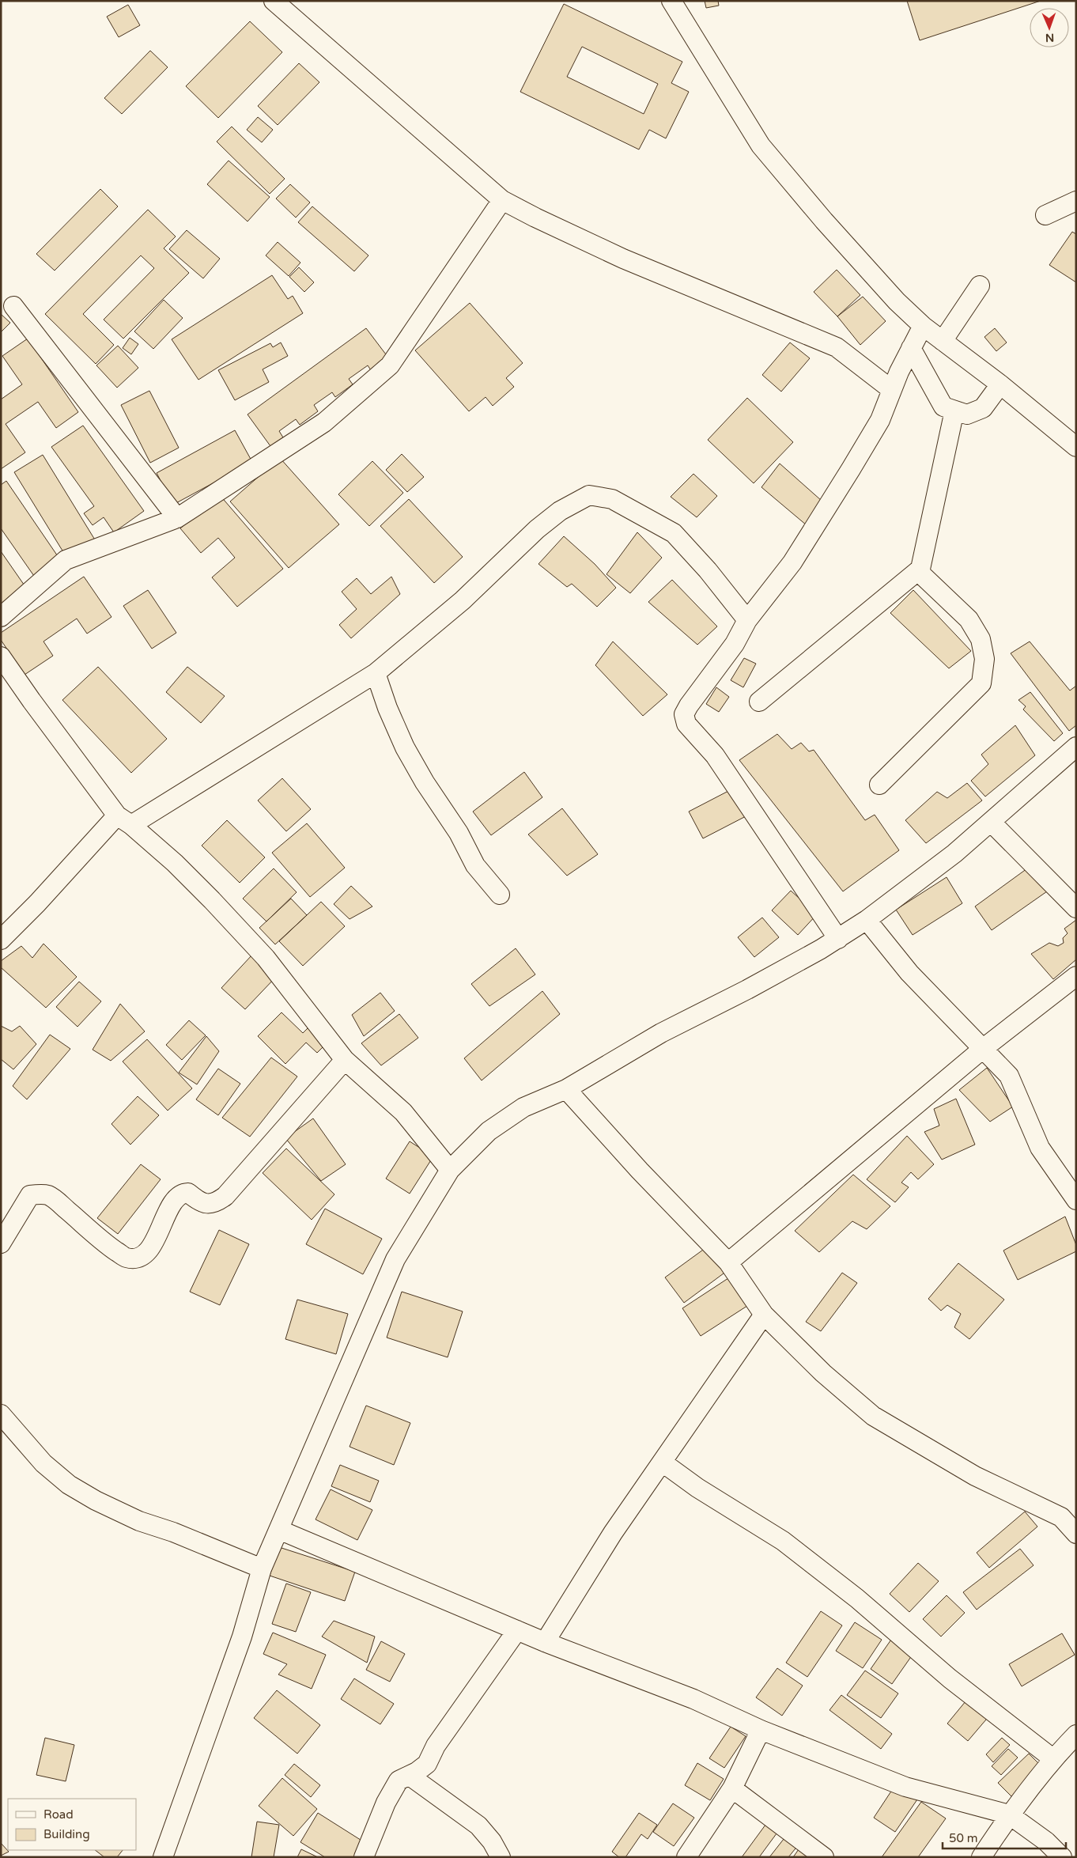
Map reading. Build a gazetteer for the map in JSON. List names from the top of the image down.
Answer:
{
  "legend": ["Road", "Building"],
  "scale_bar": "50 m",
  "north": "bottom"
}
